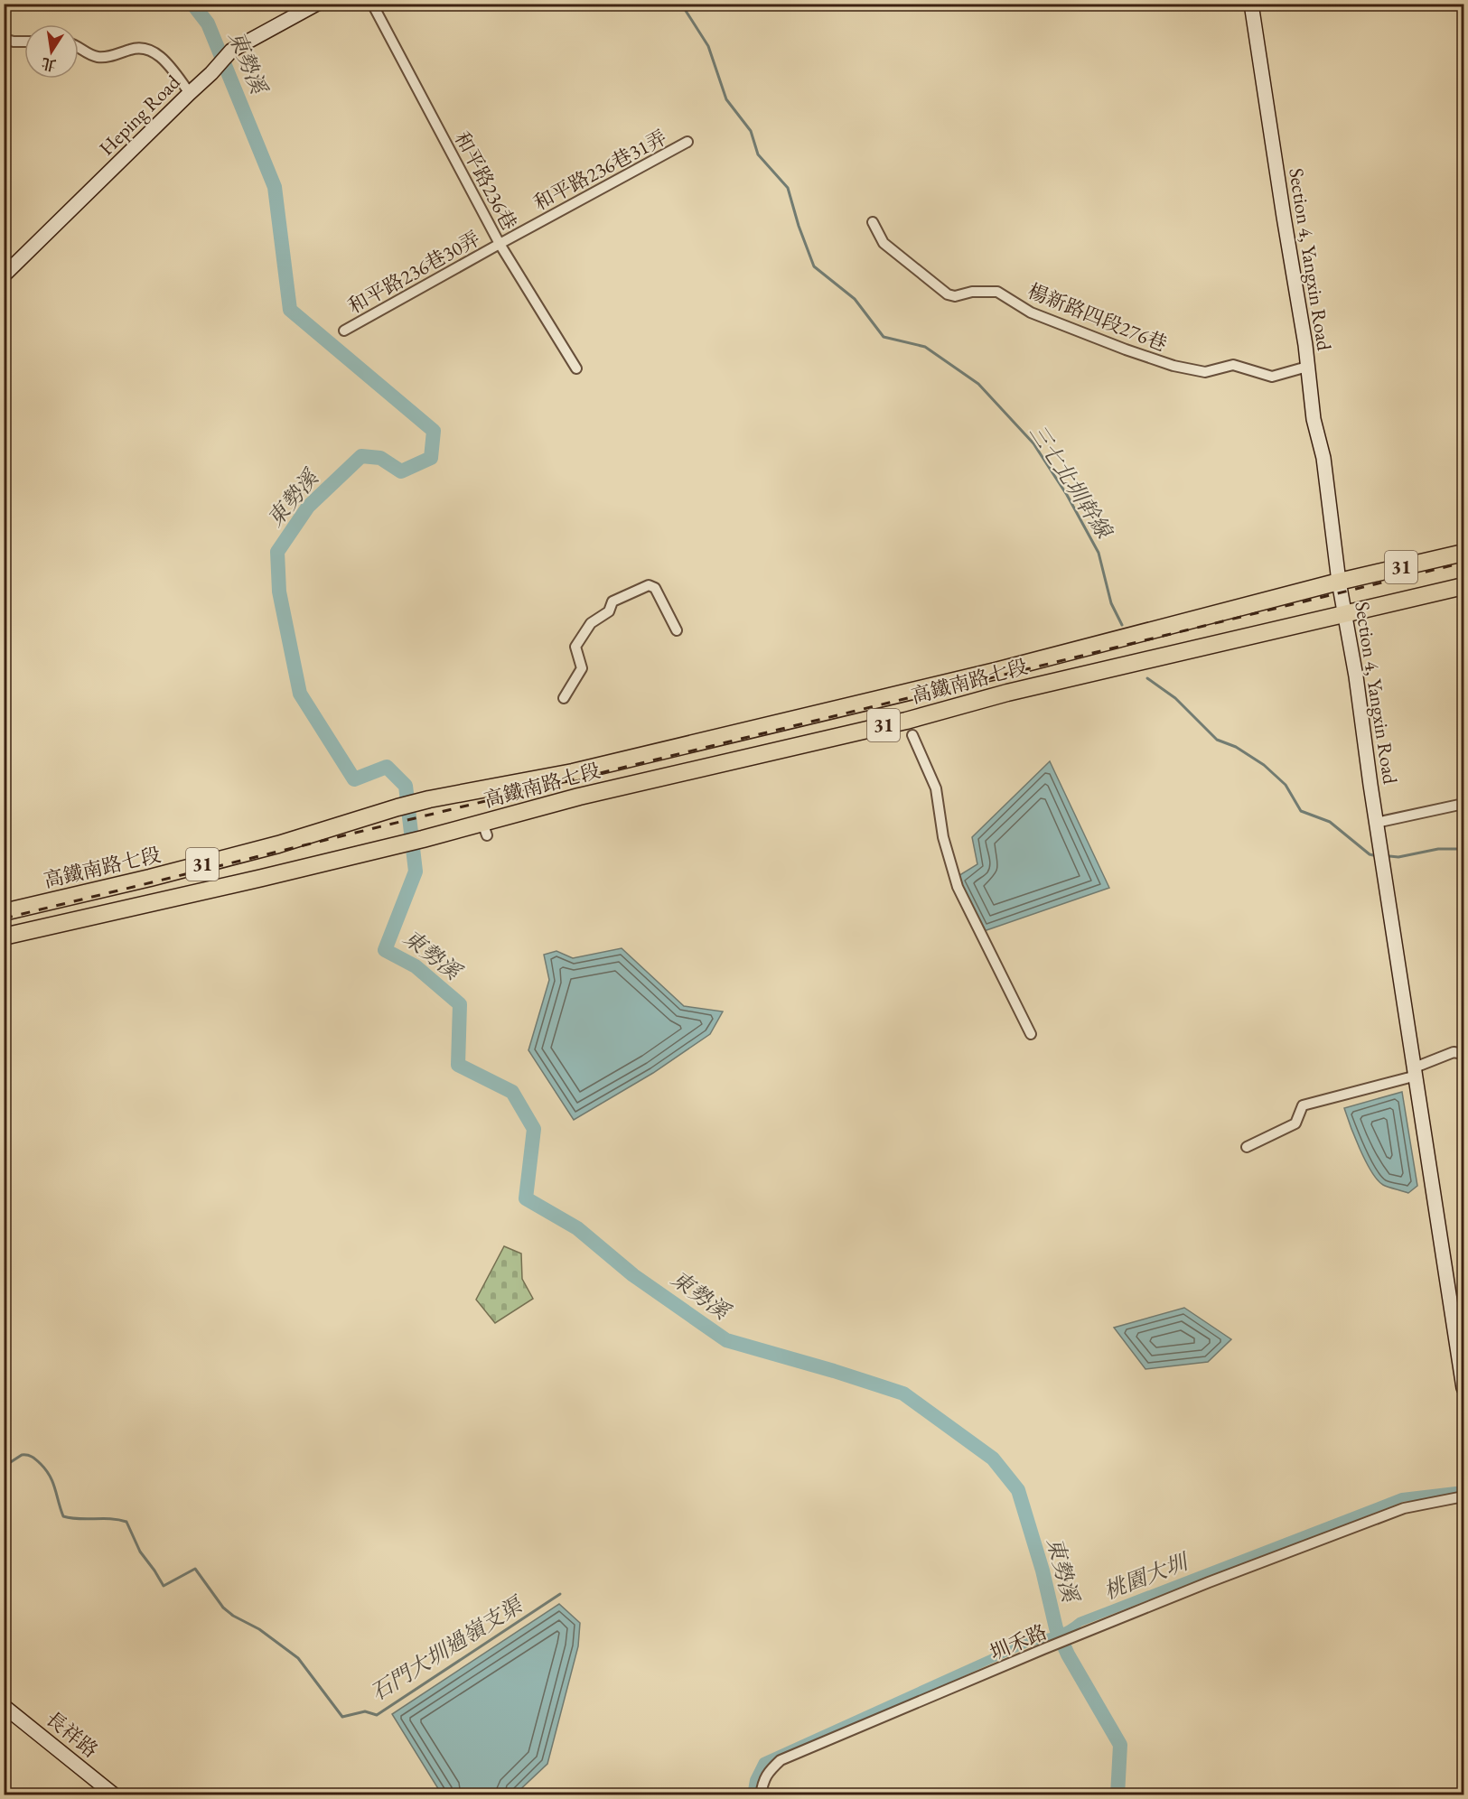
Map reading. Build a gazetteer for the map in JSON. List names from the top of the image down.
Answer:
{
  "streets": {
    "main road": [
      "Heping Road",
      "Section 4, Yangxin Road",
      "31",
      "高鐵南路七段",
      "長祥路"
    ],
    "street": [
      "和平路236巷31弄",
      "和平路236巷",
      "和平路236巷30弄",
      "楊新路四段276巷",
      "圳禾路"
    ]
  },
  "crossings": [
    ["和平路236巷31弄", "和平路236巷"],
    ["和平路236巷31弄", "和平路236巷30弄"],
    ["和平路236巷", "和平路236巷30弄"],
    ["Section 4, Yangxin Road", "楊新路四段276巷"],
    ["Section 4, Yangxin Road", "高鐵南路七段"]
  ],
  "water": [
    "東勢溪",
    "三七北圳幹線",
    "桃園大圳",
    "石門大圳過嶺支渠"
  ],
  "north": "bottom"
}
